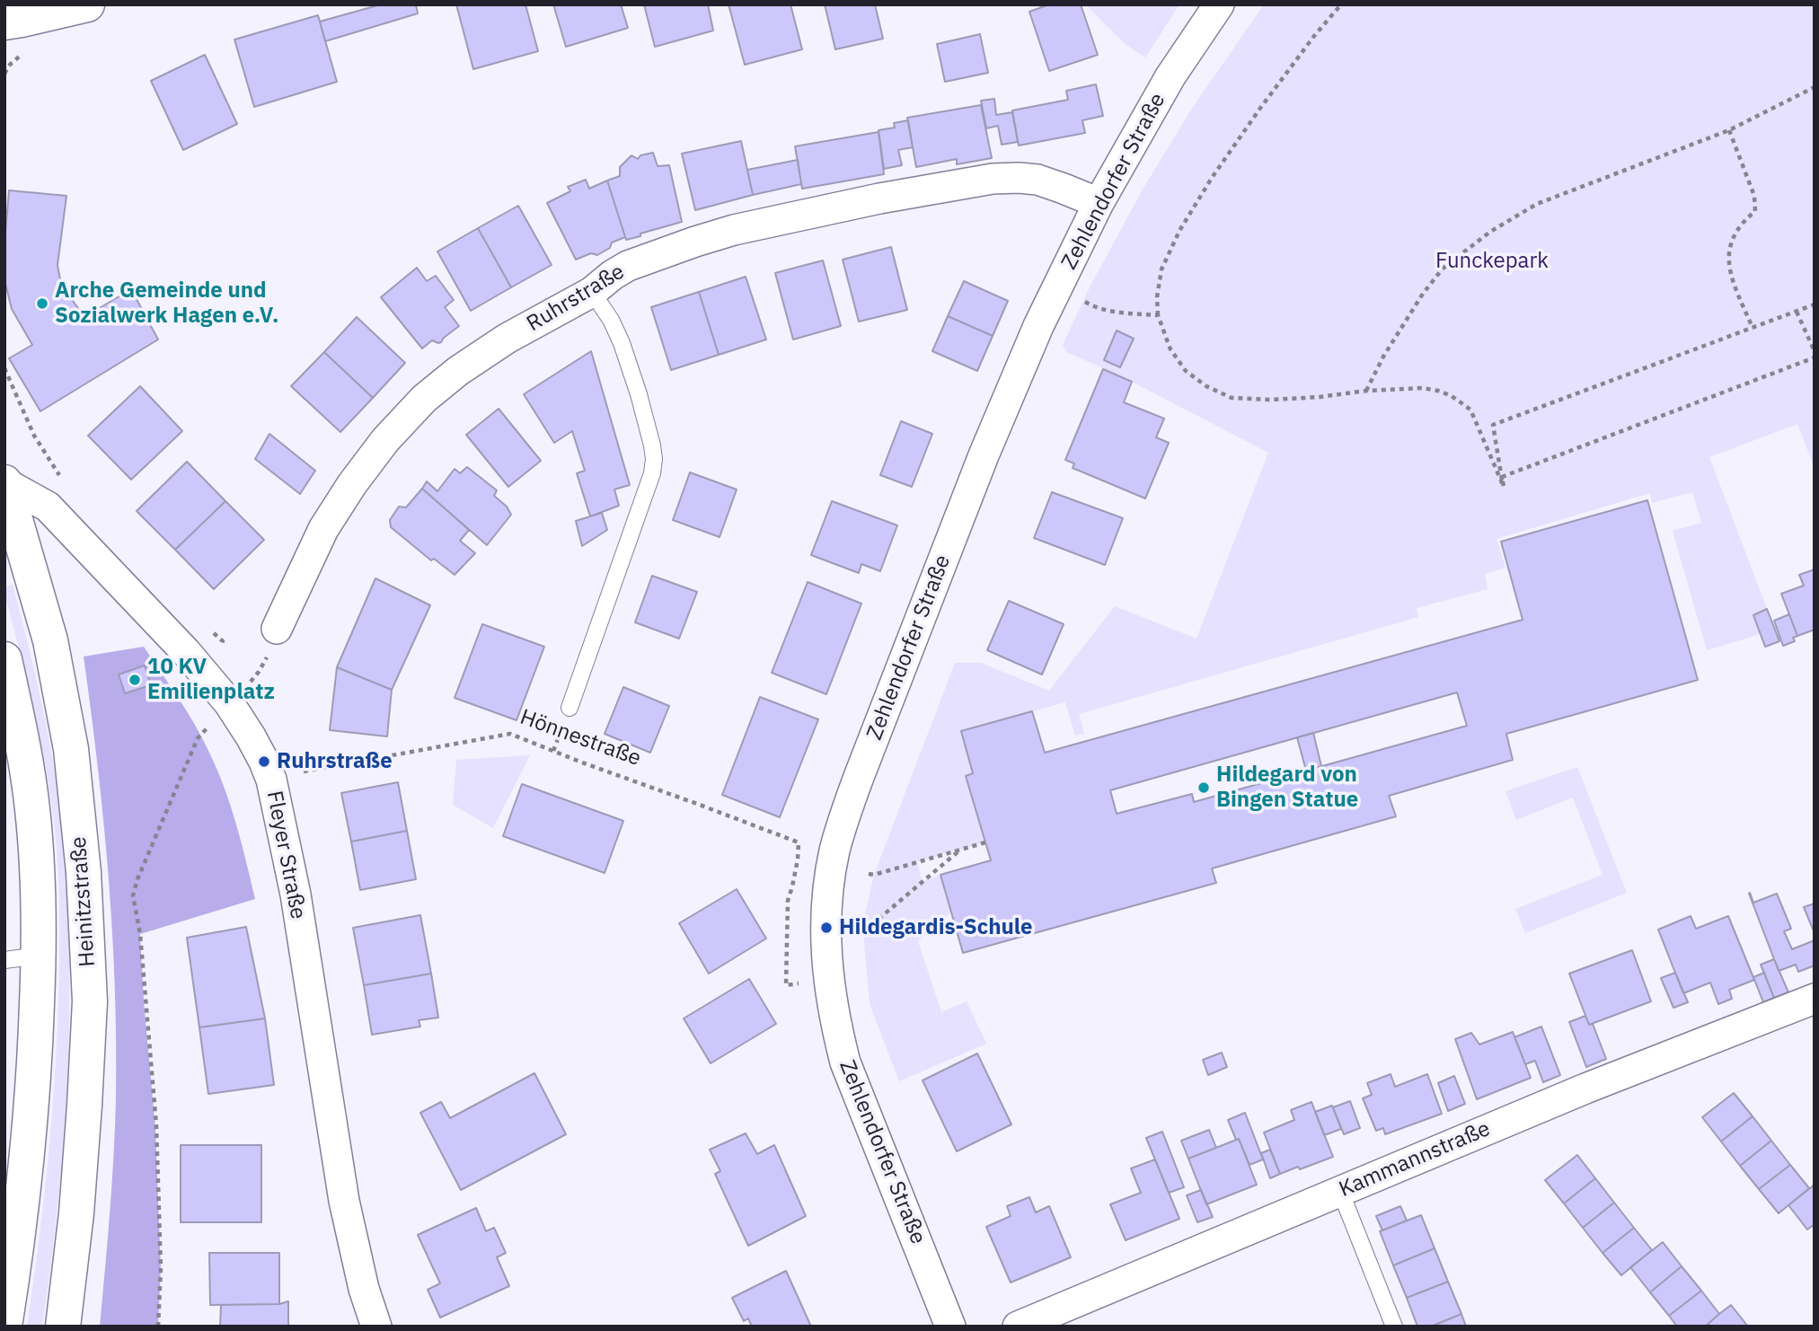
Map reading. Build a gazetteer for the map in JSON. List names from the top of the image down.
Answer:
{
  "streets": {
    "main road": ["Heinitzstraße"],
    "street": [
      "Zehlendorfer Straße",
      "Ruhrstraße",
      "Fleyer Straße",
      "Kammannstraße"
    ],
    "lane": ["Hönnestraße"]
  },
  "crossings": [
    ["Zehlendorfer Straße", "Ruhrstraße"],
    ["Ruhrstraße", "Hönnestraße"],
    ["Fleyer Straße", "Heinitzstraße"]
  ],
  "parks": ["Funckepark"],
  "places": [
    "Arche Gemeinde und Sozialwerk Hagen e.V.",
    "10 KV Emilienplatz",
    "Ruhrstraße",
    "Hildegard von Bingen Statue",
    "Hildegardis-Schule"
  ]
}
